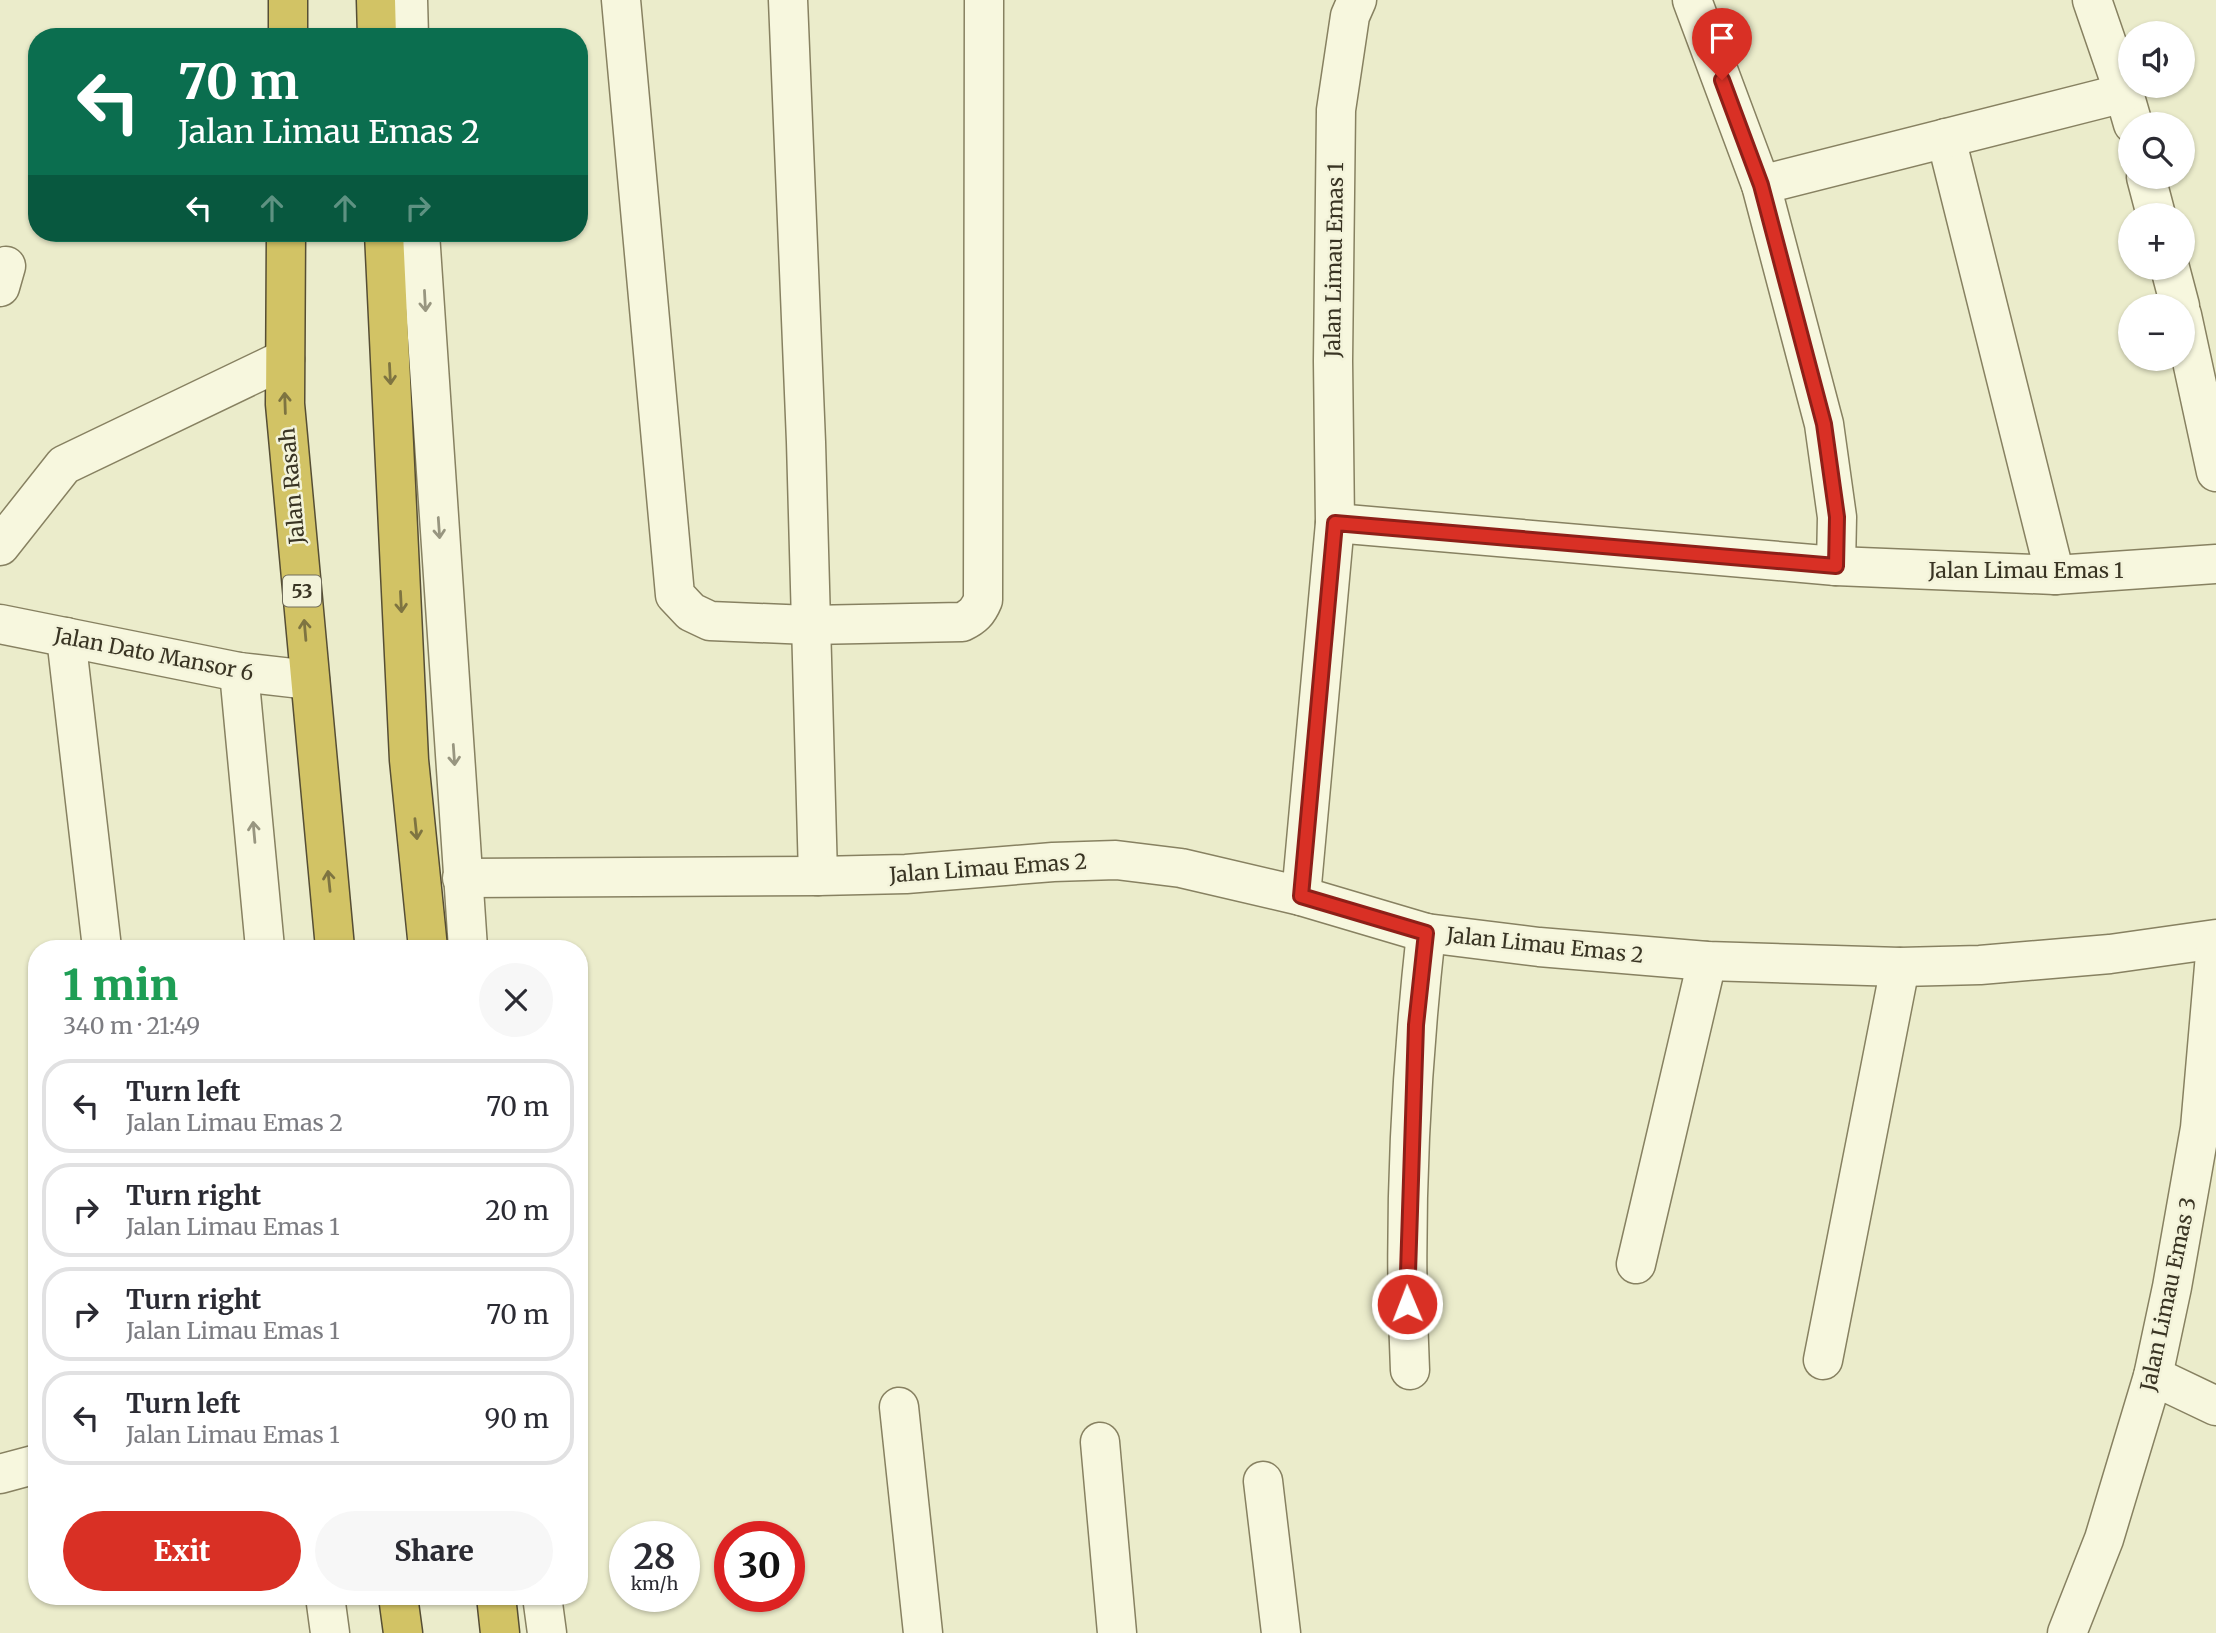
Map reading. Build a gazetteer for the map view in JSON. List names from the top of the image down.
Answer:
{
  "streets": {
    "highway": ["Jalan Rasah", "53"],
    "street": [
      "Jalan Limau Emas 1",
      "Jalan Dato Mansor 6",
      "Jalan Limau Emas 2",
      "Jalan Limau Emas 3"
    ]
  },
  "crossings": [
    ["Jalan Limau Emas 1", "Jalan Limau Emas 2"],
    ["Jalan Rasah", "Jalan Dato Mansor 6"],
    ["Jalan Limau Emas 2", "Jalan Limau Emas 3"]
  ],
  "page": {
    "map_buttons": ["+", "−"],
    "turn": ["70 m", "Jalan Limau Emas 2"],
    "heading": ["1 min", "340 m · 21:49"],
    "list": [
      {
        "name": "Turn left",
        "note": "Jalan Limau Emas 2",
        "value": "70 m"
      },
      {
        "name": "Turn right",
        "note": "Jalan Limau Emas 1",
        "value": "20 m"
      },
      {
        "name": "Turn right",
        "note": "Jalan Limau Emas 1",
        "value": "70 m"
      },
      {
        "name": "Turn left",
        "note": "Jalan Limau Emas 1",
        "value": "90 m"
      }
    ],
    "buttons": ["Exit", "Share"],
    "speed": "28 km/h",
    "limit": "30"
  }
}
